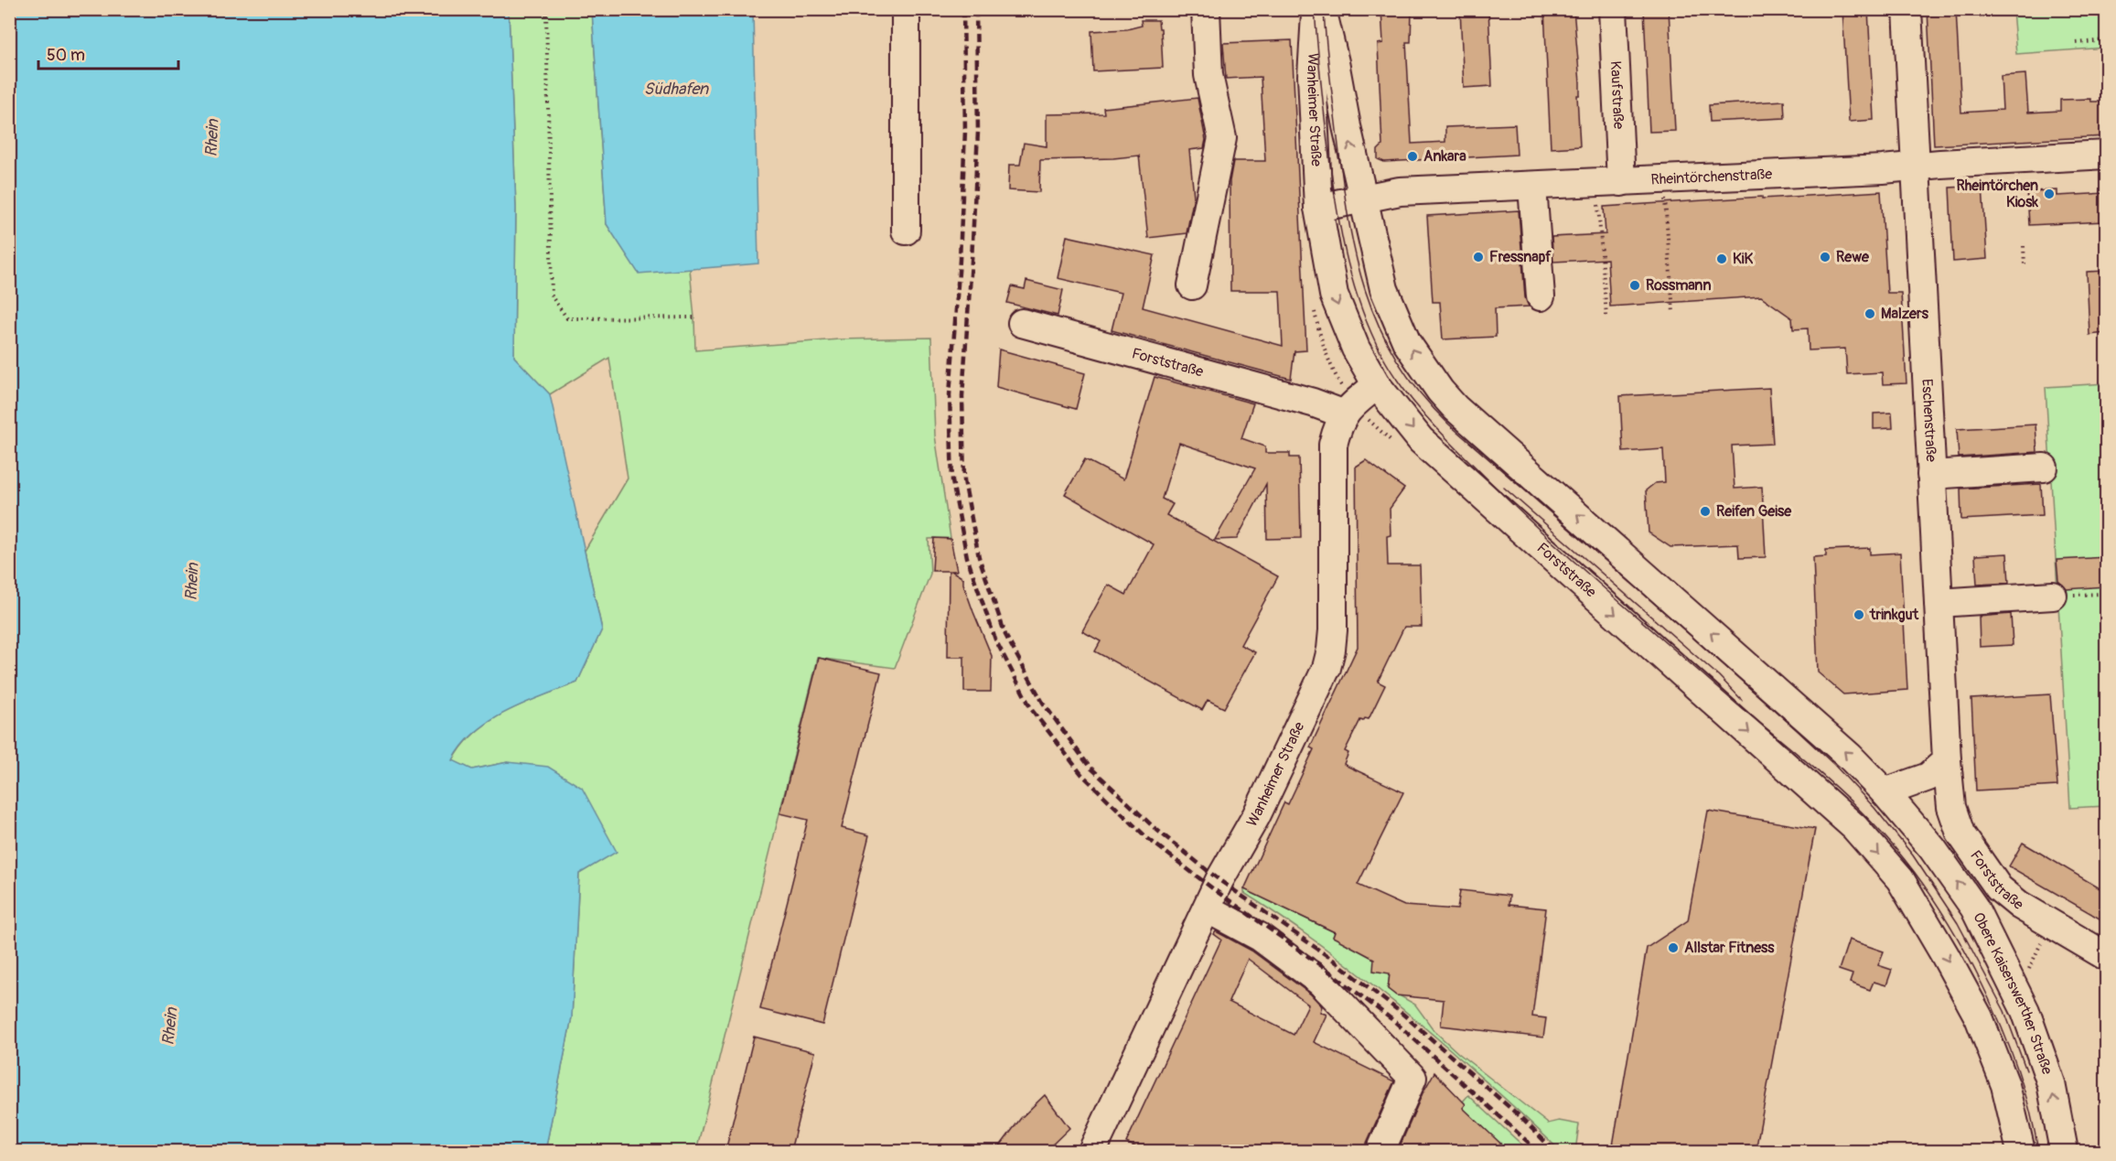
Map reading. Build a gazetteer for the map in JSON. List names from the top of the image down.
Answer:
{
  "streets": {
    "street": [
      "Kaufstraße",
      "Wanheimer Straße",
      "Rheintörchenstraße",
      "Forststraße",
      "Eschenstraße",
      "Obere Kaiserswerther Straße"
    ]
  },
  "crossings": [
    ["Kaufstraße", "Rheintörchenstraße"],
    ["Wanheimer Straße", "Rheintörchenstraße"],
    ["Wanheimer Straße", "Forststraße"],
    ["Rheintörchenstraße", "Forststraße"],
    ["Rheintörchenstraße", "Eschenstraße"],
    ["Forststraße", "Eschenstraße"]
  ],
  "one_way": ["Obere Kaiserswerther Straße"],
  "water": ["Südhafen", "Rhein"],
  "places": [
    "Ankara",
    "Rheintörchen Kiosk",
    "Fressnapf",
    "Rewe",
    "KiK",
    "Rossmann",
    "Malzers",
    "Reifen Geise",
    "trinkgut",
    "Allstar Fitness"
  ],
  "scale_bar": "50 m"
}
